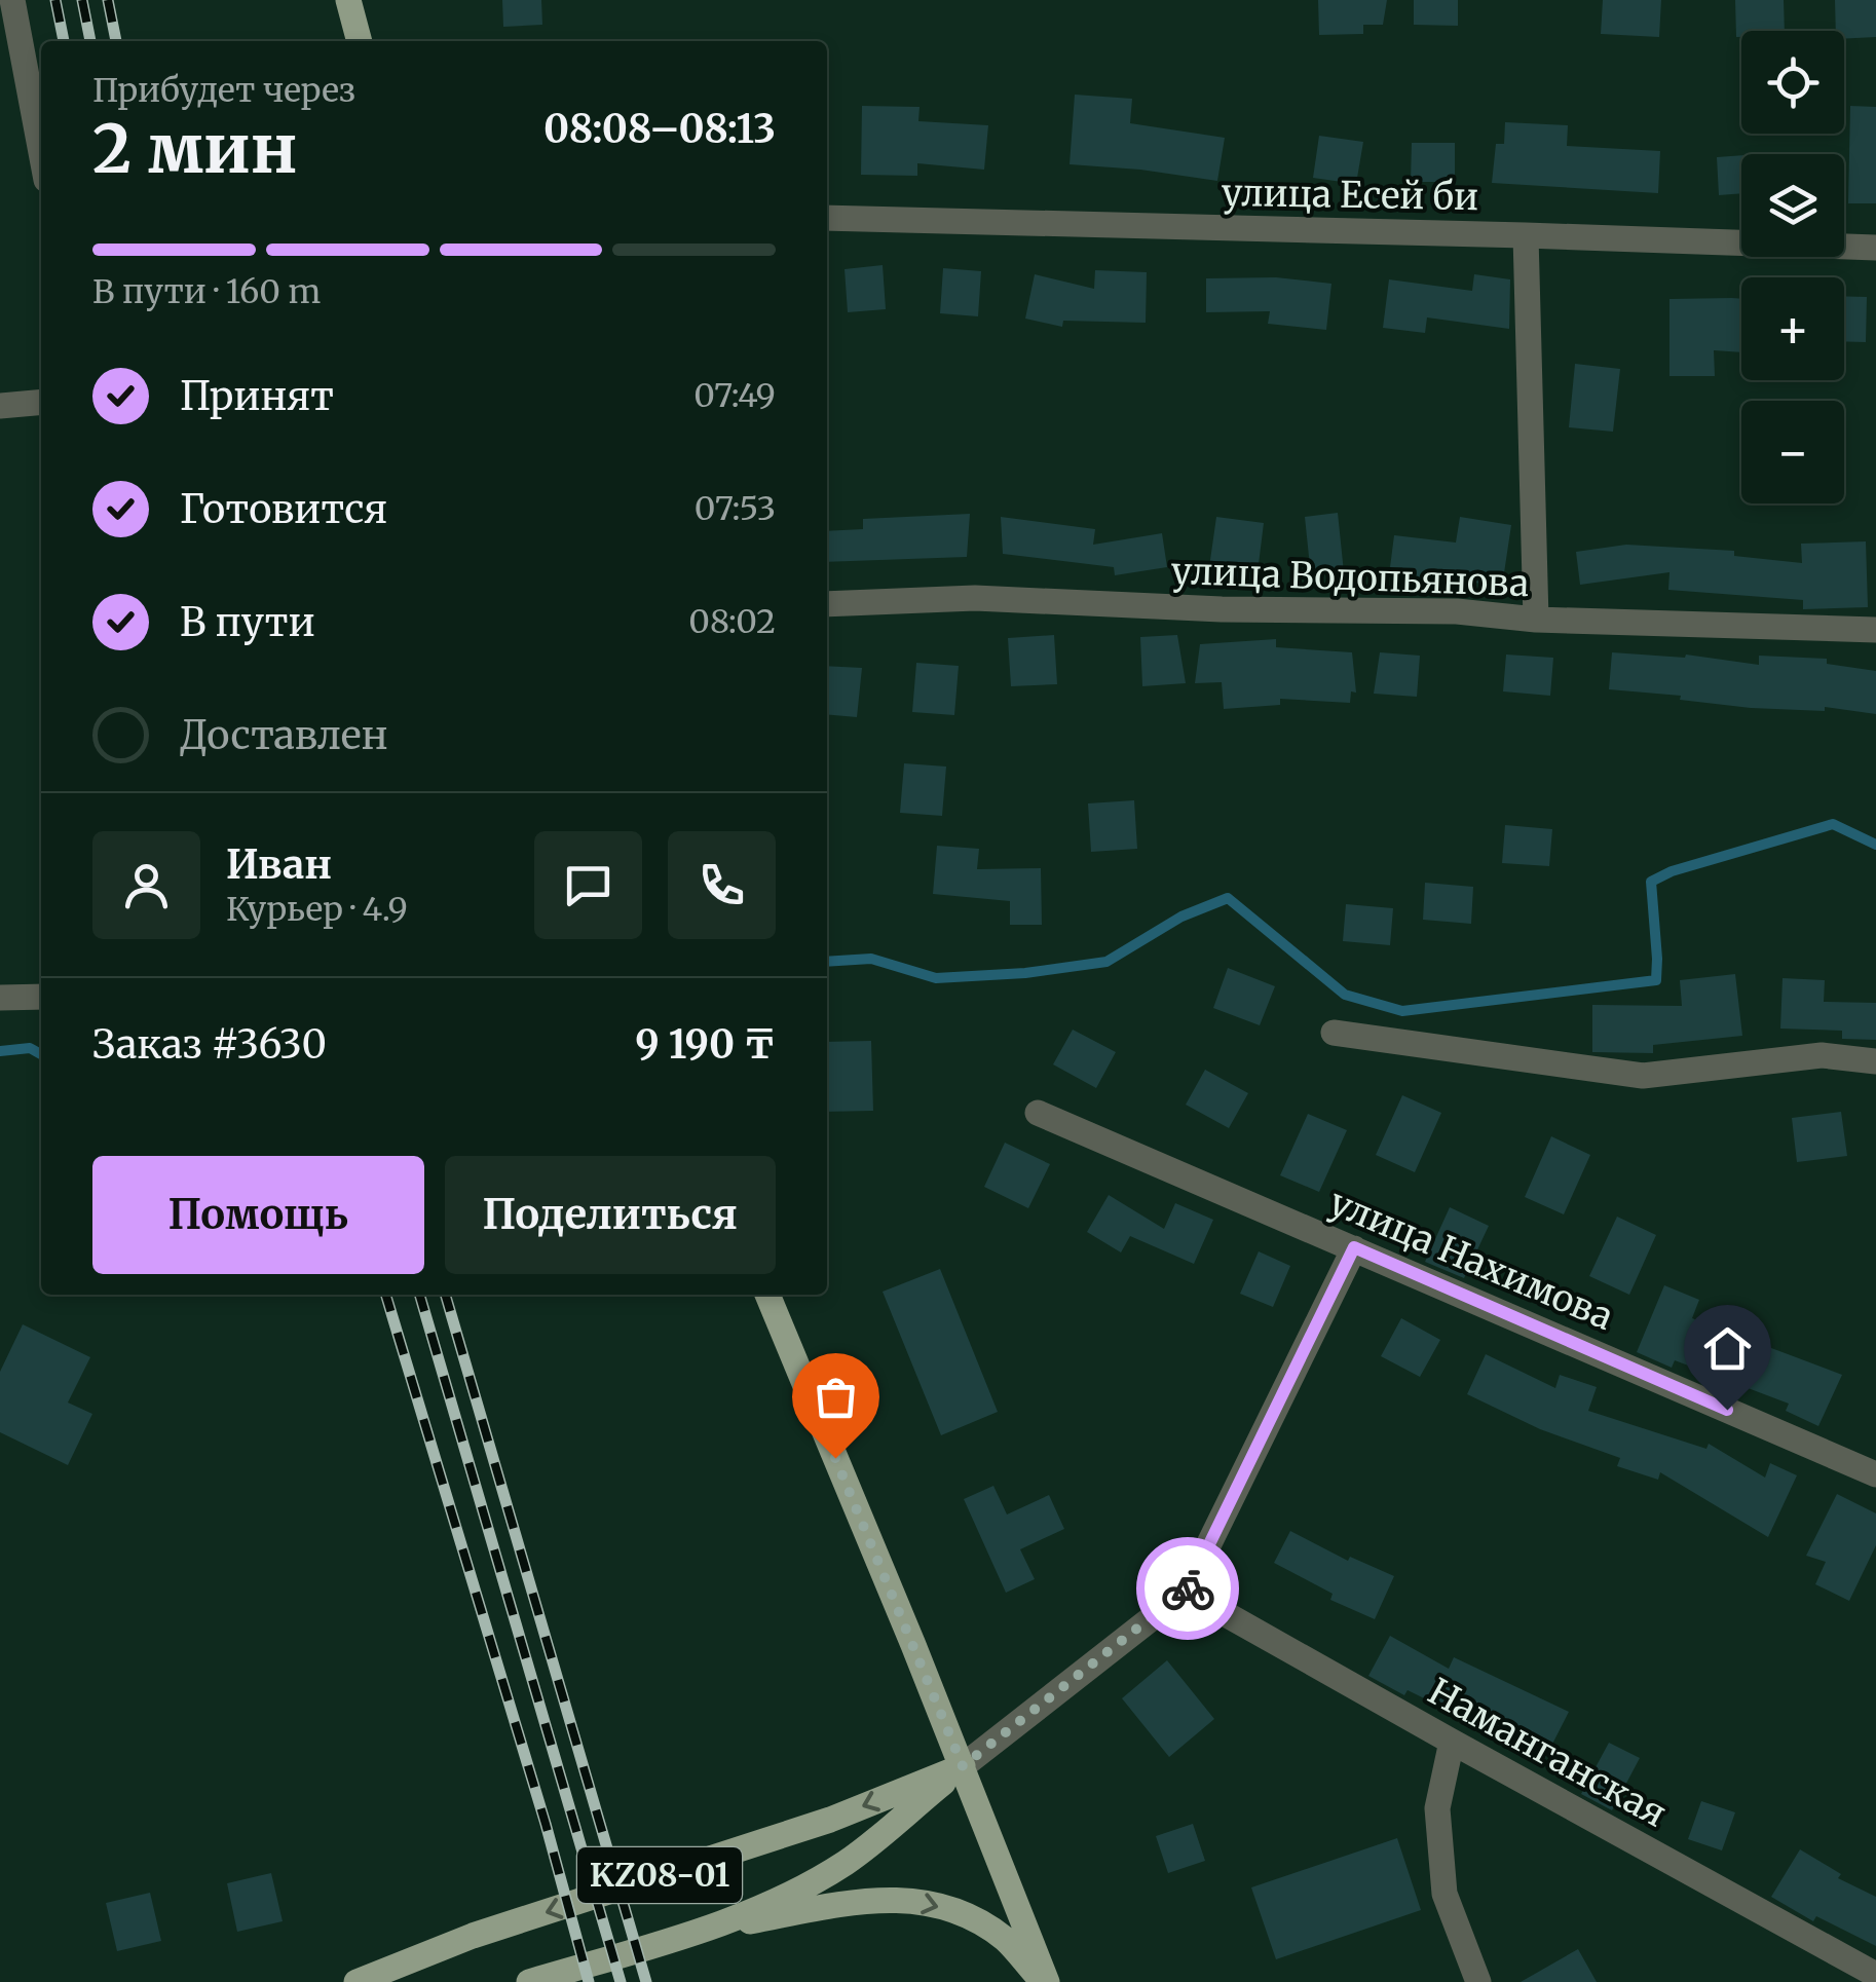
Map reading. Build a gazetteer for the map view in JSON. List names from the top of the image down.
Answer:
{
  "streets": {
    "main road": ["KZ08-01"],
    "street": [
      "улица Есей би",
      "улица Водопьянова",
      "улица Нахимова",
      "Наманганская"
    ]
  },
  "page": {
    "map_buttons": ["+", "−"],
    "heading": ["2 мин", "Прибудет через", "08:08–08:13"],
    "panel": [
      "Иван",
      "Курьер · 4.9",
      "Заказ #3630",
      "9 190 ₸"
    ],
    "bar": "В пути · 160 m",
    "list": [
      ["Принят", "07:49"],
      ["Готовится", "07:53"],
      ["В пути", "08:02"],
      "Доставлен"
    ],
    "buttons": ["Помощь", "Поделиться"]
  }
}
